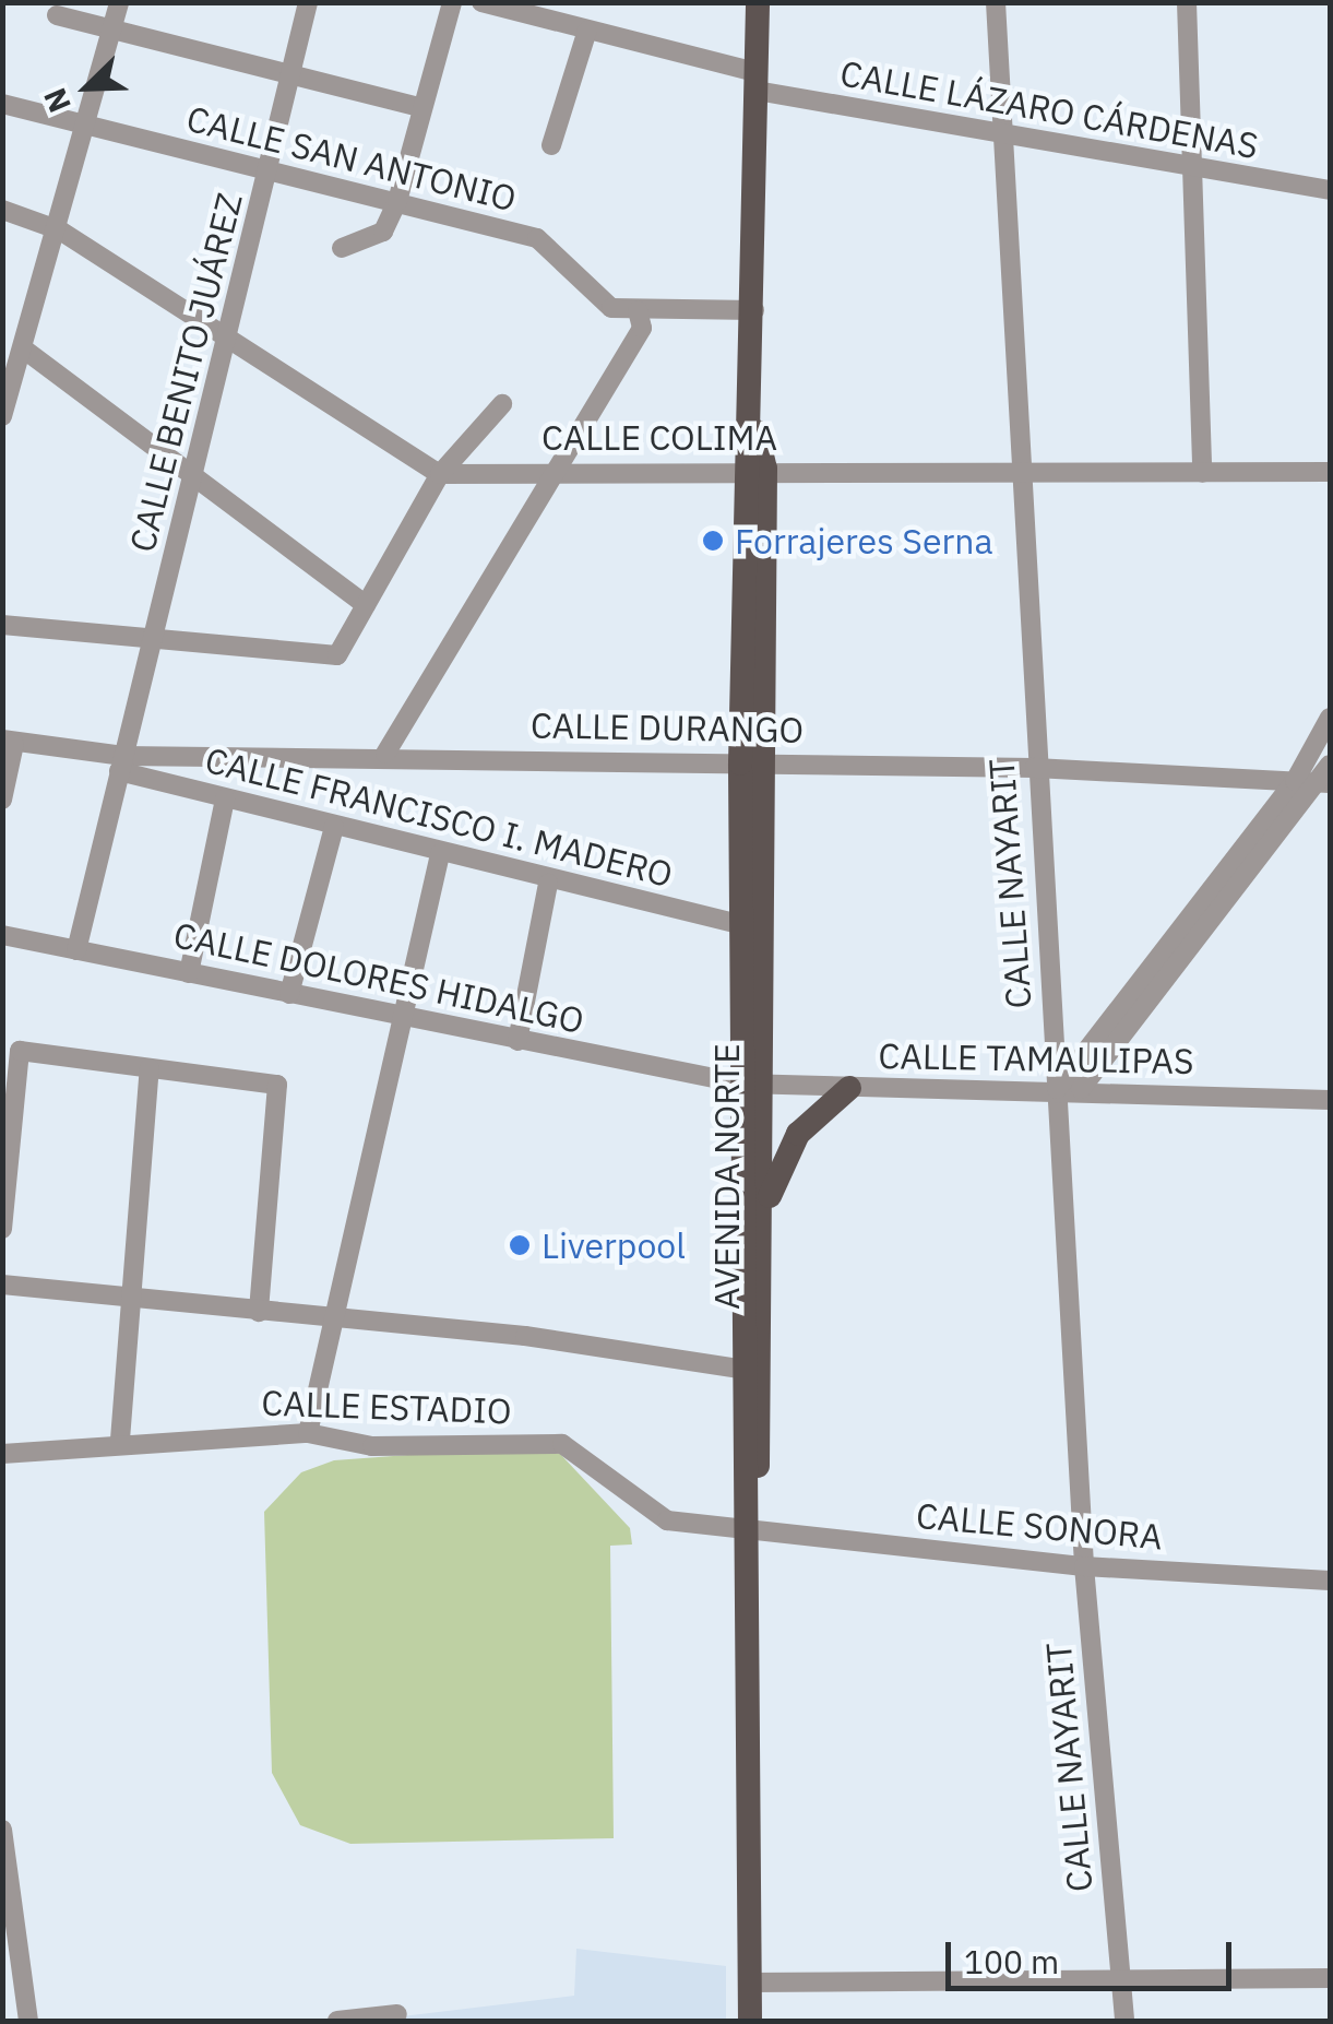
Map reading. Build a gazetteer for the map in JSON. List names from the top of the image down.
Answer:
{
  "streets": {
    "main road": ["AVENIDA NORTE"],
    "street": [
      "CALLE LÁZARO CÁRDENAS",
      "CALLE SAN ANTONIO",
      "CALLE BENITO JUÁREZ",
      "CALLE COLIMA",
      "CALLE DURANGO",
      "CALLE FRANCISCO I. MADERO",
      "CALLE NAYARIT",
      "CALLE DOLORES HIDALGO",
      "CALLE TAMAULIPAS",
      "CALLE ESTADIO",
      "CALLE SONORA"
    ]
  },
  "crossings": [
    ["CALLE LÁZARO CÁRDENAS", "CALLE NAYARIT"],
    ["CALLE SAN ANTONIO", "CALLE BENITO JUÁREZ"],
    ["CALLE BENITO JUÁREZ", "CALLE DURANGO"],
    ["CALLE BENITO JUÁREZ", "CALLE FRANCISCO I. MADERO"],
    ["CALLE BENITO JUÁREZ", "CALLE DOLORES HIDALGO"],
    ["CALLE COLIMA", "CALLE NAYARIT"],
    ["CALLE DURANGO", "CALLE FRANCISCO I. MADERO"],
    ["CALLE DURANGO", "CALLE NAYARIT"],
    ["CALLE DURANGO", "AVENIDA NORTE"],
    ["CALLE FRANCISCO I. MADERO", "AVENIDA NORTE"],
    ["CALLE NAYARIT", "CALLE TAMAULIPAS"],
    ["CALLE NAYARIT", "CALLE SONORA"],
    ["CALLE DOLORES HIDALGO", "CALLE TAMAULIPAS"],
    ["CALLE DOLORES HIDALGO", "AVENIDA NORTE"],
    ["CALLE TAMAULIPAS", "AVENIDA NORTE"],
    ["AVENIDA NORTE", "CALLE ESTADIO"],
    ["AVENIDA NORTE", "CALLE SONORA"],
    ["CALLE ESTADIO", "CALLE SONORA"]
  ],
  "places": ["Forrajeres Serna", "Liverpool"],
  "scale_bar": "100 m",
  "north": "bottom left"
}
